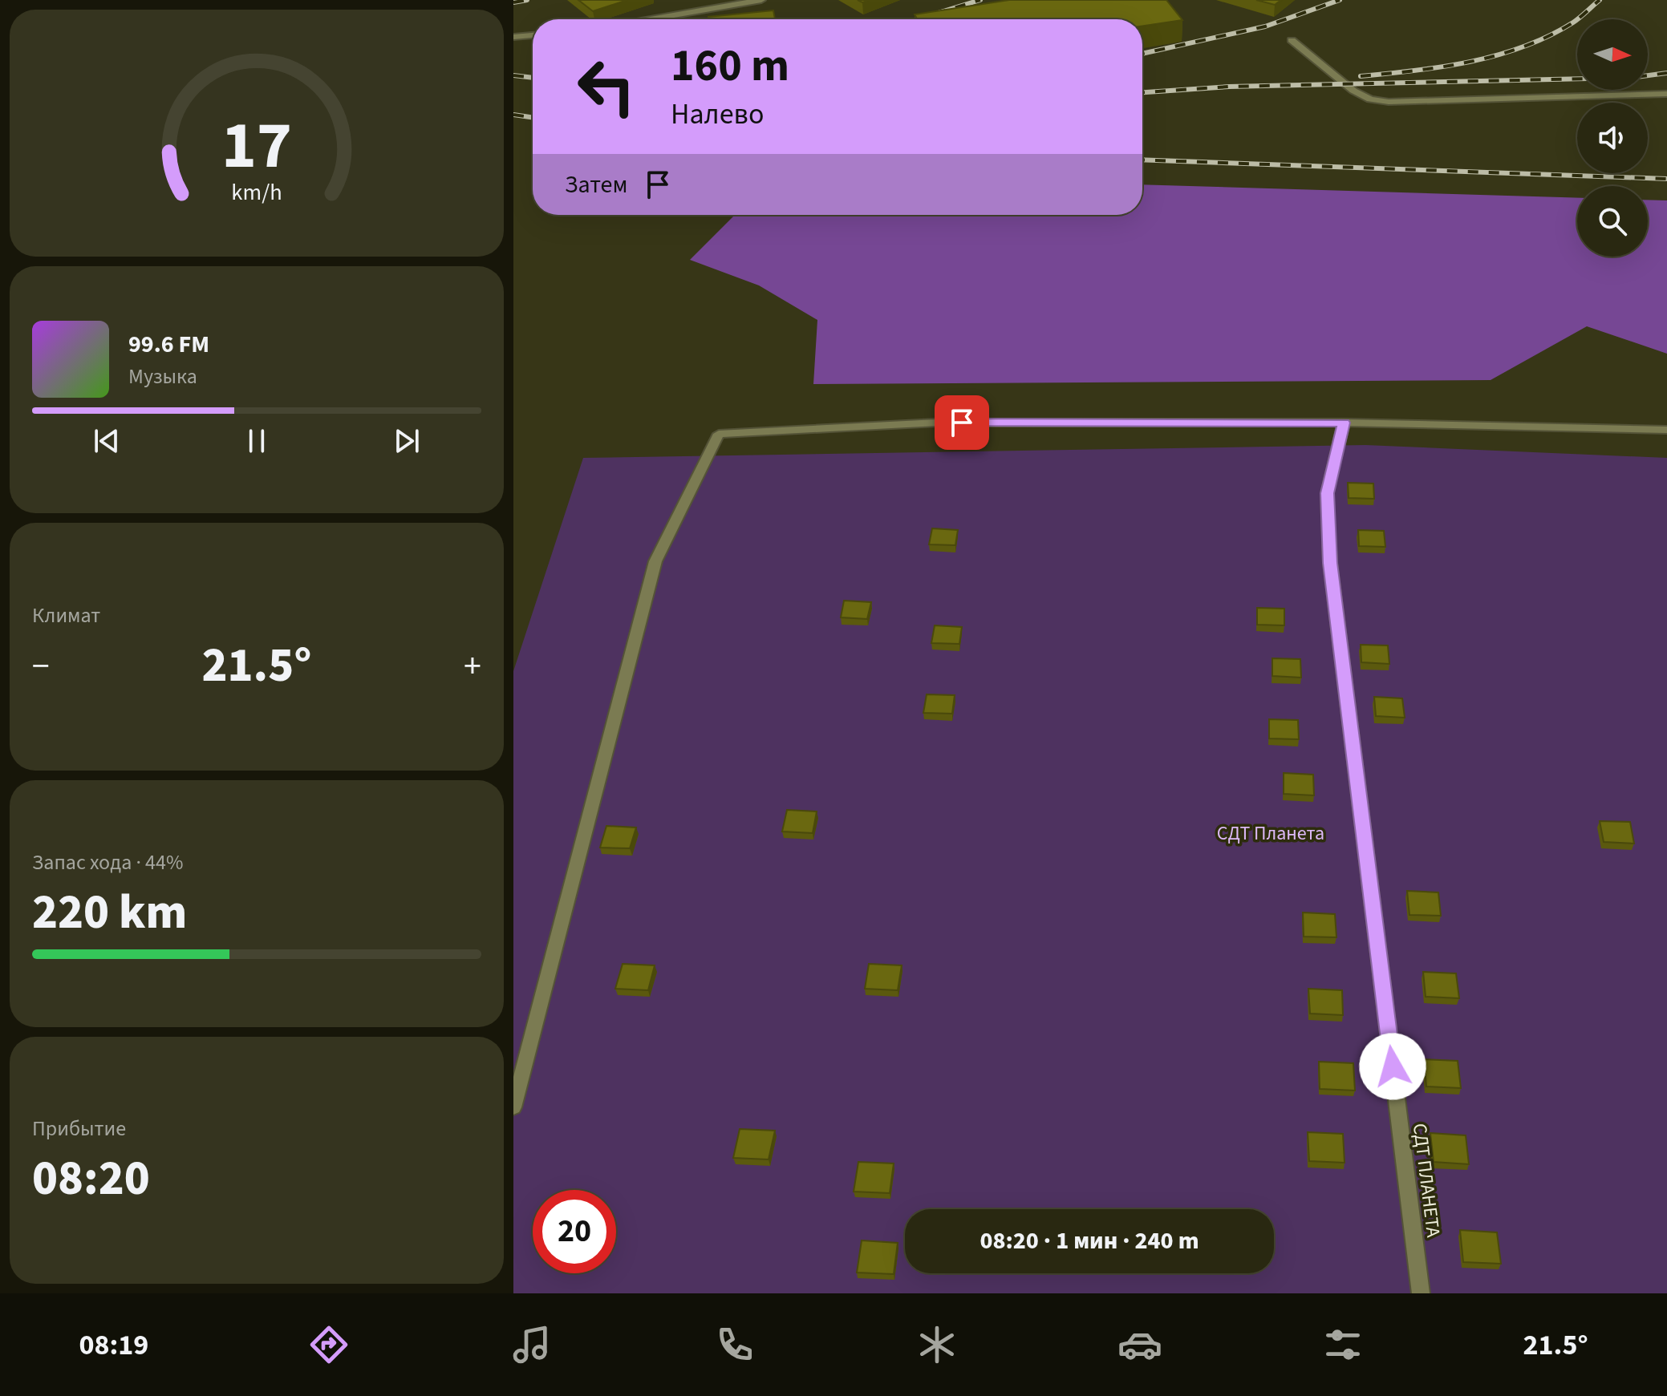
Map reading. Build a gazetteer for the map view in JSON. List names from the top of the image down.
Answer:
{
  "streets": {
    "street": ["СДТ ПЛАНЕТА"]
  },
  "parks": ["СДТ Планета"],
  "north": "right",
  "page": {
    "turn": ["160 m", "Налево"],
    "then": "Затем",
    "song": ["99.6 FM", "Музыка"],
    "tile": [
      "Климат",
      ["Запас хода · 44%", "220 km"],
      ["Прибытие", "08:20"]
    ],
    "heat": ["−", "21.5°", "+"],
    "limit": "20",
    "trip": "08:20 · 1 мин · 240 m",
    "tabs": ["08:19", "21.5°"],
    "gauge": ["17", "km/h"]
  }
}
